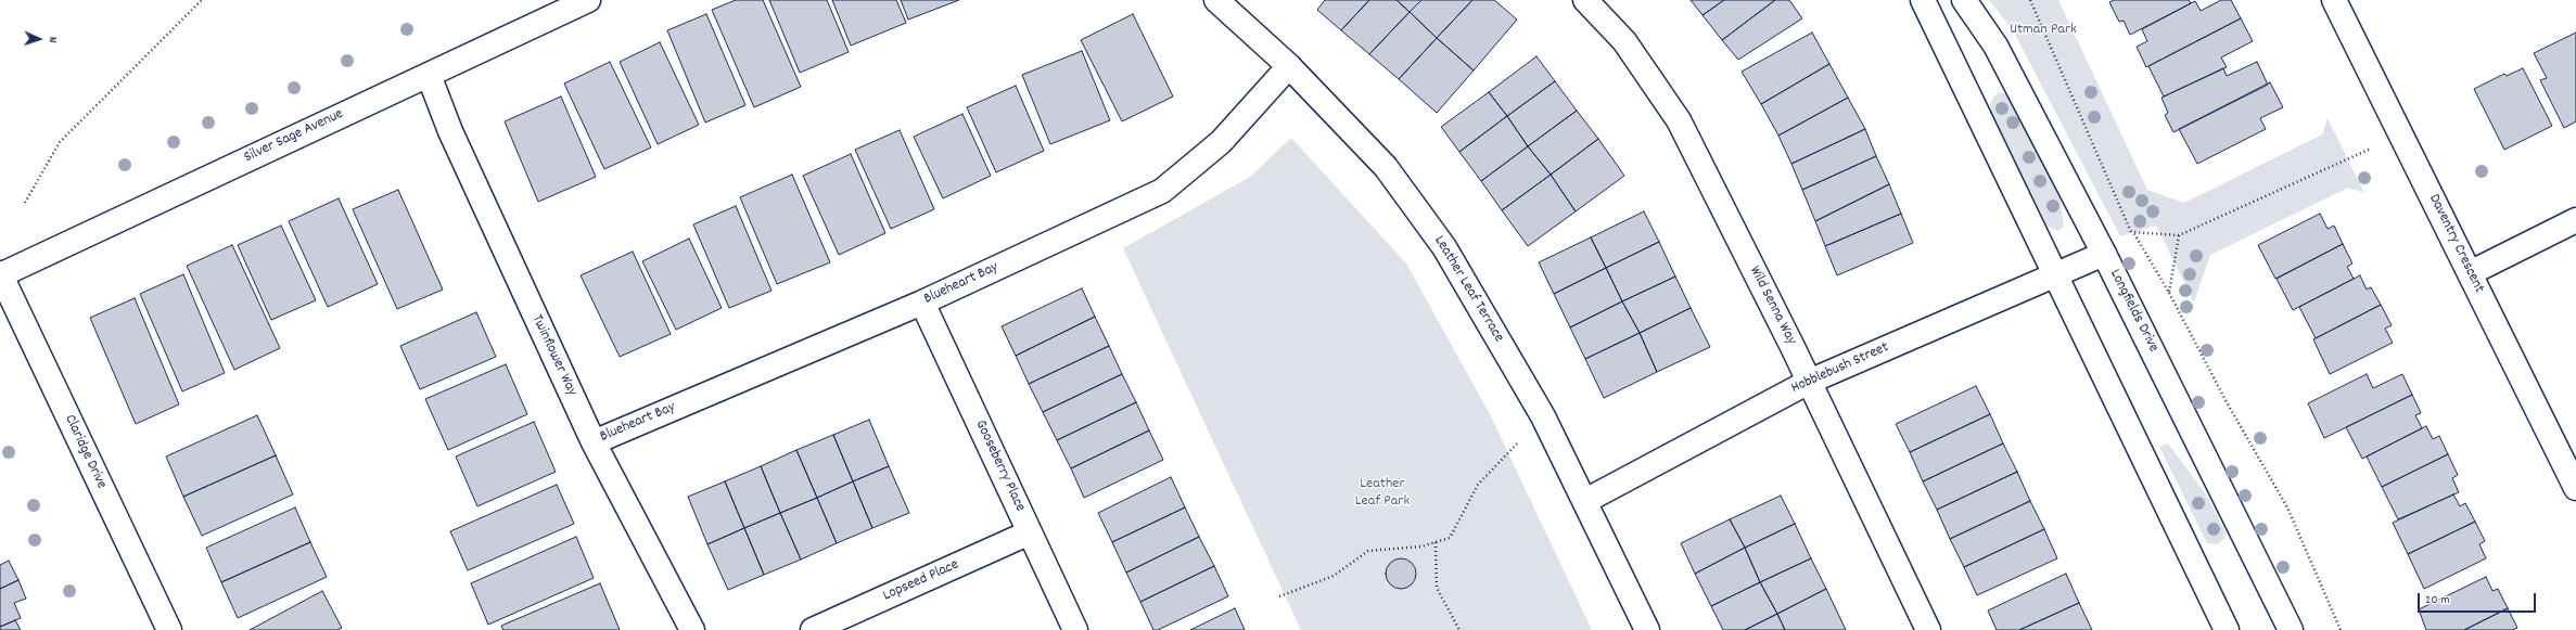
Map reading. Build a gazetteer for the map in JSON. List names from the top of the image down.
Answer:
{
  "streets": {
    "street": [
      "Silver Sage Avenue",
      "Daventry Crescent",
      "Blueheart Bay",
      "Leather Leaf Terrace",
      "Wild Senna Way",
      "Longfields Drive",
      "Twinflower Way",
      "Hobblebush Street",
      "Claridge Drive",
      "Gooseberry Place",
      "Lopseed Place"
    ]
  },
  "crossings": [
    ["Silver Sage Avenue", "Twinflower Way"],
    ["Silver Sage Avenue", "Claridge Drive"],
    ["Blueheart Bay", "Leather Leaf Terrace"],
    ["Blueheart Bay", "Twinflower Way"],
    ["Blueheart Bay", "Gooseberry Place"],
    ["Leather Leaf Terrace", "Hobblebush Street"],
    ["Wild Senna Way", "Hobblebush Street"],
    ["Longfields Drive", "Hobblebush Street"],
    ["Gooseberry Place", "Lopseed Place"]
  ],
  "parks": ["Utman Park", "Leather Leaf Park"],
  "scale_bar": "20 m",
  "north": "right"
}
